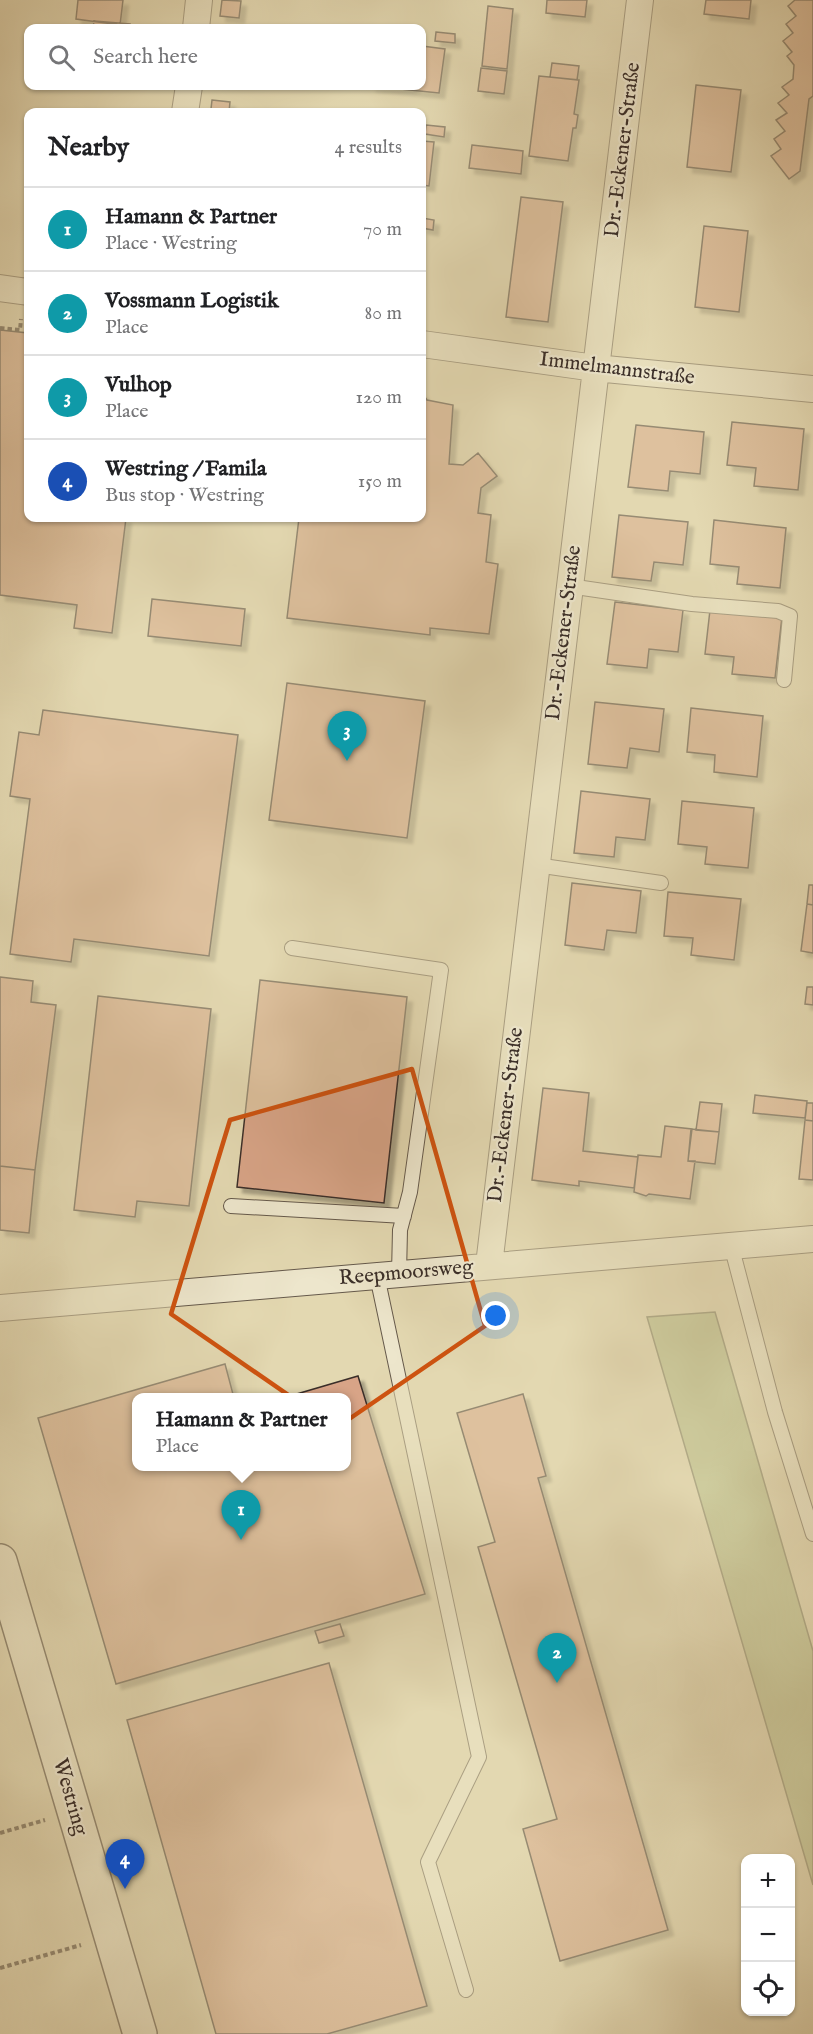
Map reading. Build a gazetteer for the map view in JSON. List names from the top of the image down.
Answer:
{
  "streets": {
    "main road": ["Westring"],
    "street": ["Dr.-Eckener-Straße", "Immelmannstraße", "Reepmoorsweg"]
  },
  "crossings": [
    ["Dr.-Eckener-Straße", "Immelmannstraße"],
    ["Dr.-Eckener-Straße", "Reepmoorsweg"]
  ],
  "page": {
    "search": "Search here",
    "heading": ["Nearby", "4 results"],
    "list": [
      {
        "mark": "1",
        "name": "Hamann & Partner",
        "note": "Place · Westring",
        "value": "70 m"
      },
      {
        "mark": "2",
        "name": "Vossmann Logistik",
        "note": "Place",
        "value": "80 m"
      },
      {
        "mark": "3",
        "name": "Vulhop",
        "note": "Place",
        "value": "120 m"
      },
      {
        "mark": "4",
        "name": "Westring / Famila",
        "note": "Bus stop · Westring",
        "value": "150 m"
      }
    ],
    "pins": [
      "3",
      "1",
      "2",
      "4"
    ],
    "popup": ["Hamann & Partner", "Place"],
    "map_buttons": ["+", "−"]
  }
}
